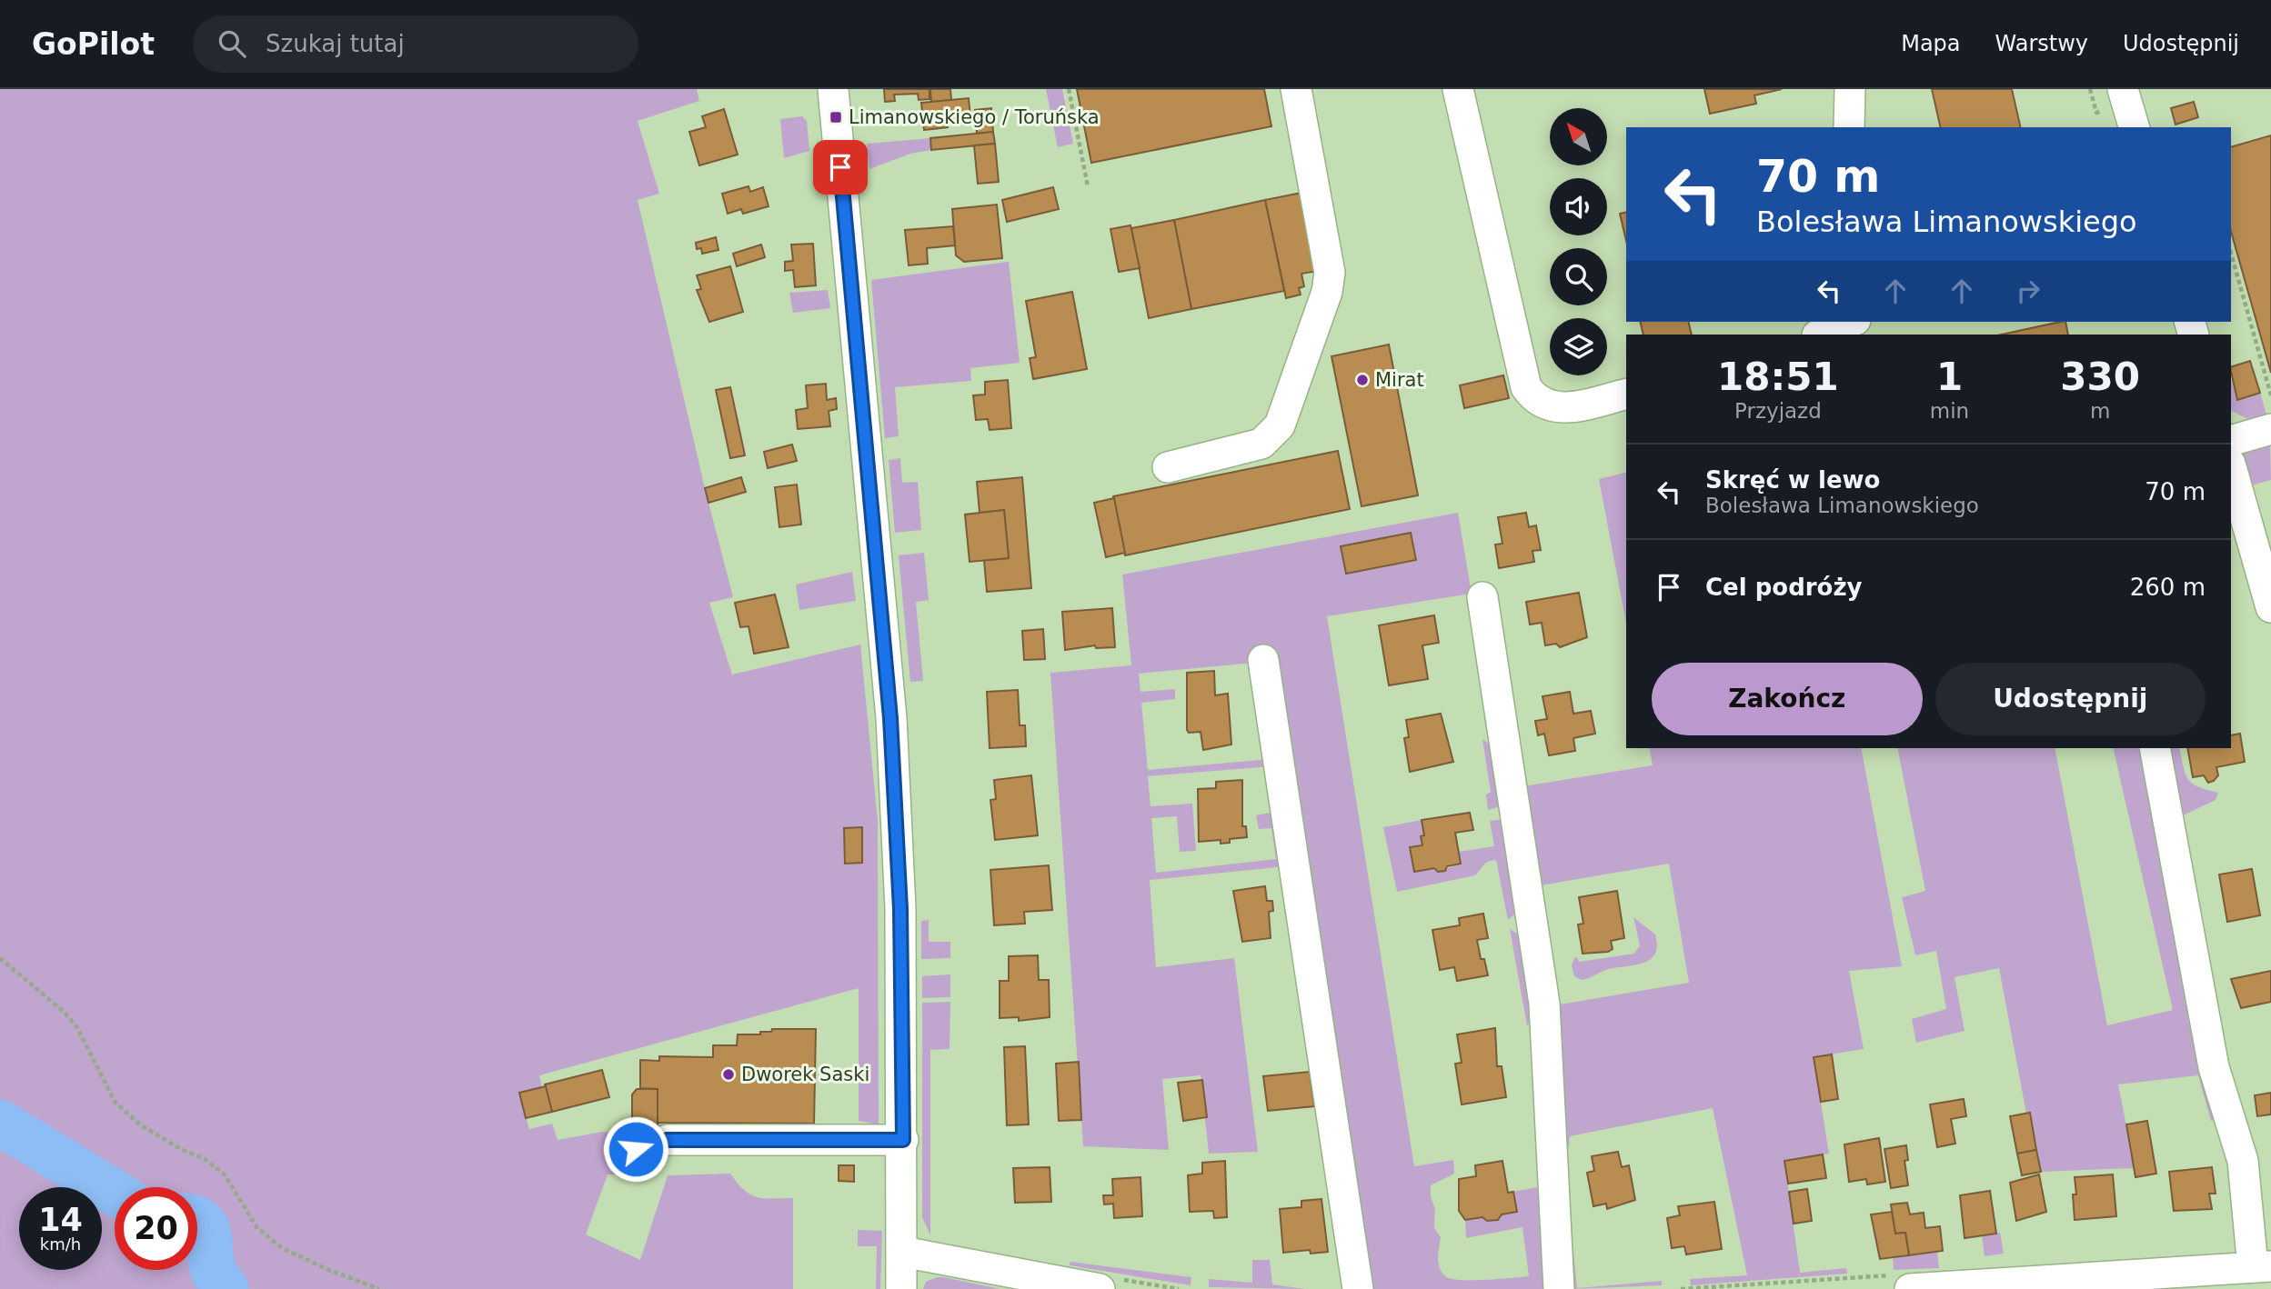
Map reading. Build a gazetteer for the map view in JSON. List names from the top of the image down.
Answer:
{
  "places": {
    "transit": ["Limanowskiego / Toruńska"],
    "other": ["Mirat", "Dworek Saski"]
  },
  "north": "top left",
  "page": {
    "header": "GoPilot",
    "search": "Szukaj tutaj",
    "nav": ["Mapa", "Warstwy", "Udostępnij"],
    "turn": ["70 m", "Bolesława Limanowskiego"],
    "eta": [
      "18:51",
      "Przyjazd",
      "1",
      "min",
      "330",
      "m"
    ],
    "list": [
      {
        "name": "Skręć w lewo",
        "note": "Bolesława Limanowskiego",
        "value": "70 m"
      },
      {
        "name": "Cel podróży",
        "value": "260 m"
      }
    ],
    "buttons": ["Zakończ", "Udostępnij"],
    "speed": "14 km/h",
    "limit": "20"
  }
}
